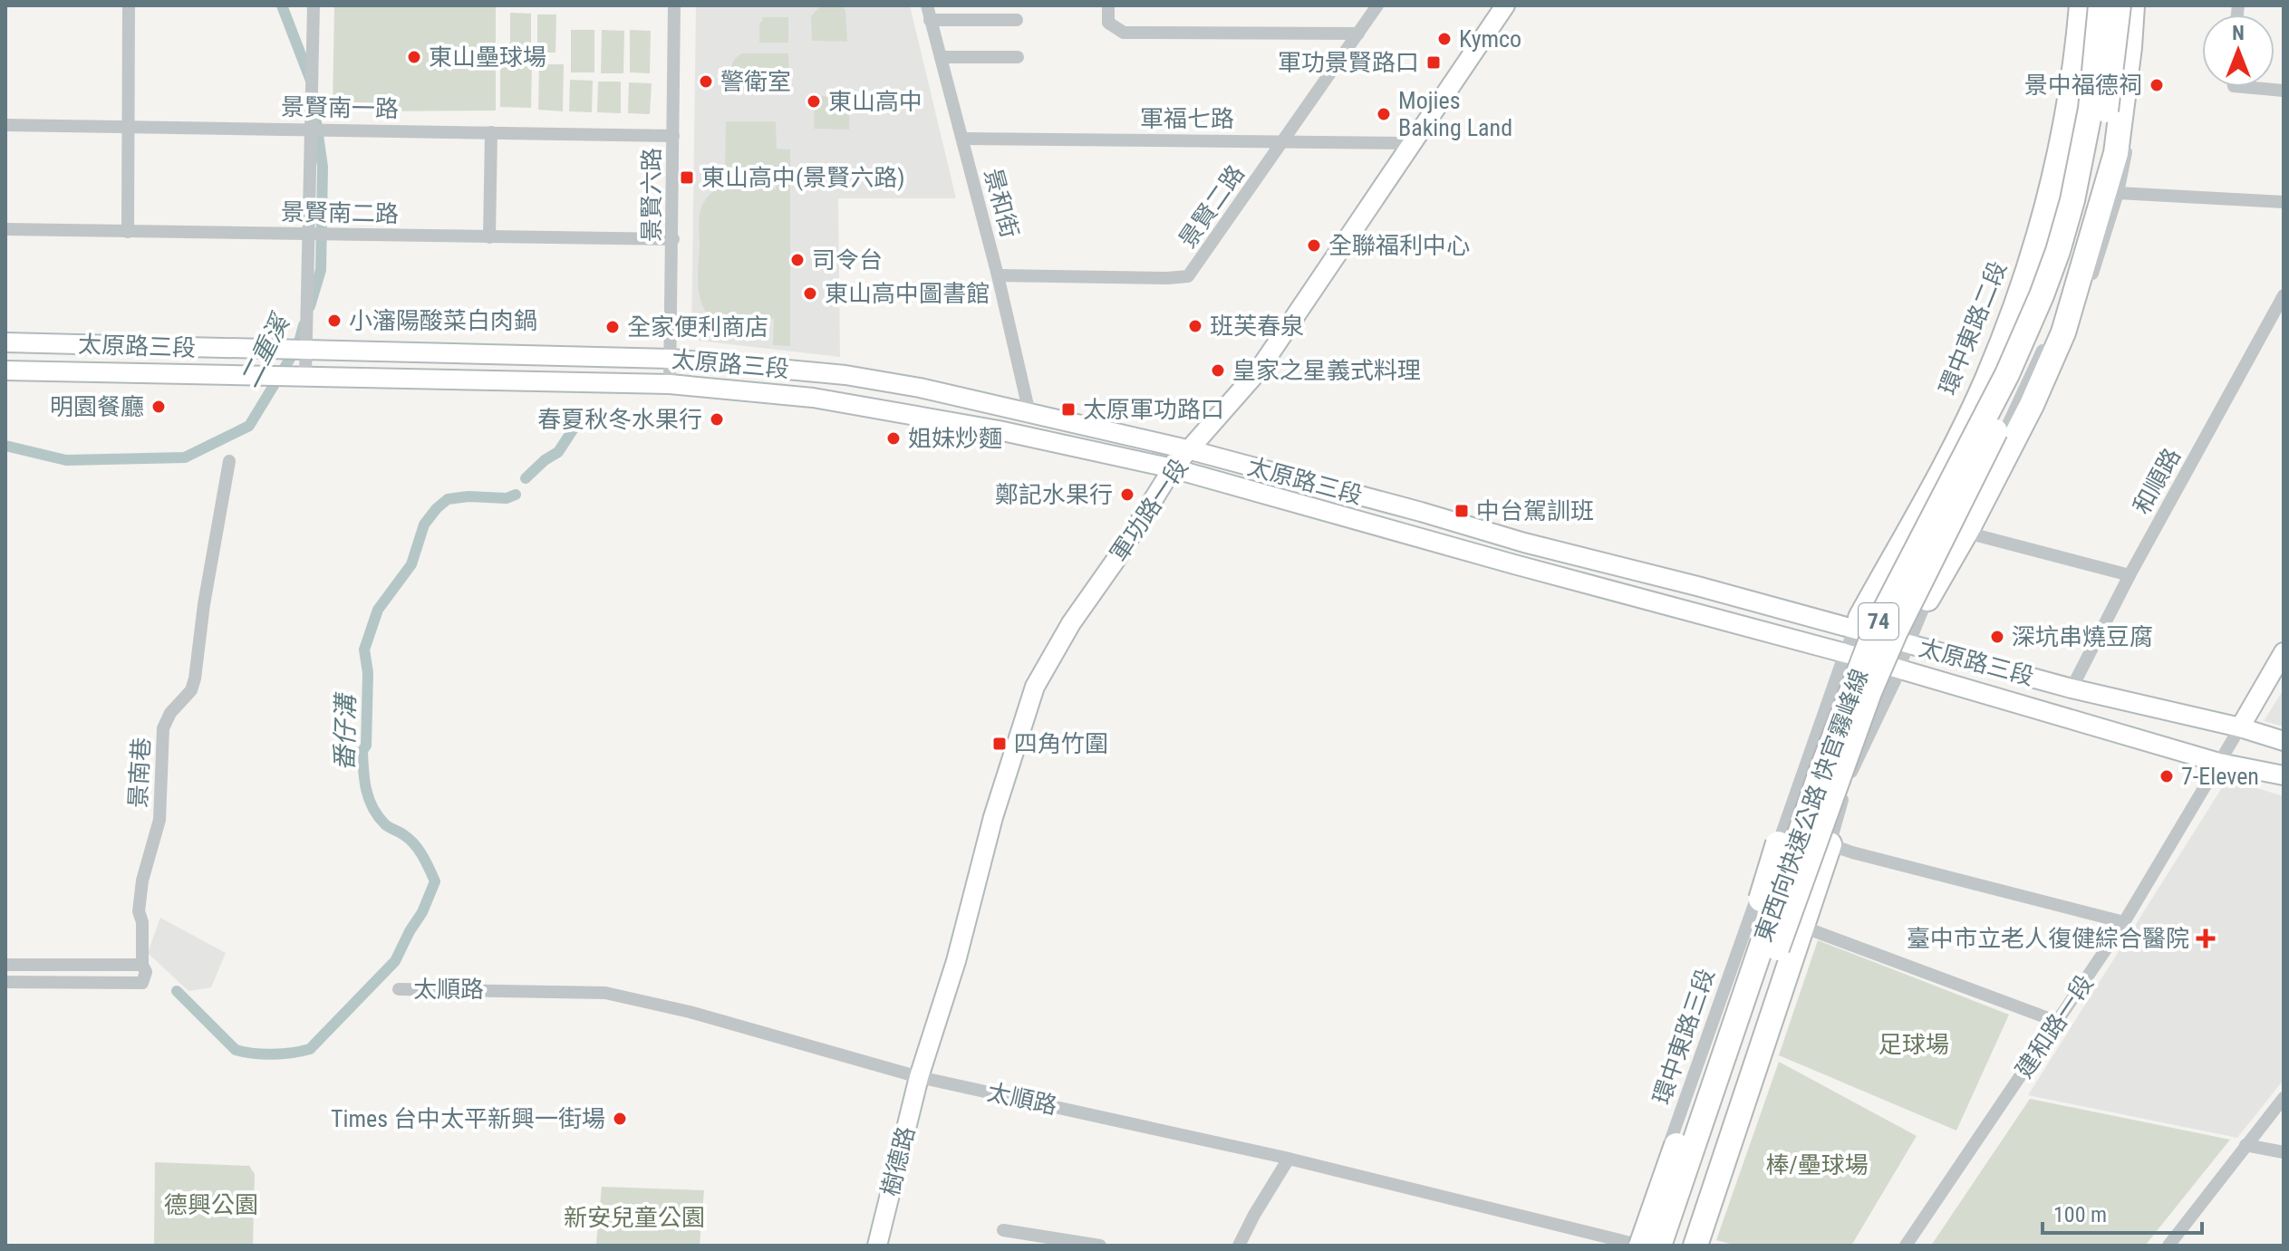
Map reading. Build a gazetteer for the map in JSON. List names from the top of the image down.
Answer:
{
  "streets": {
    "highway": ["74", "東西向快速公路 快官霧峰線"],
    "main road": [
      "太原路三段",
      "軍功路一段",
      "建和路一段",
      "樹德路"
    ],
    "street": [
      "景賢南一路",
      "軍福七路",
      "景賢六路",
      "景和街",
      "景賢二路",
      "景賢南二路",
      "環中東路二段",
      "和順路",
      "景南巷",
      "太順路"
    ]
  },
  "crossings": [
    ["景賢南一路", "景賢六路"],
    ["軍福七路", "景和街"],
    ["軍福七路", "景賢二路"],
    ["軍福七路", "軍功路一段"],
    ["景賢六路", "景賢南二路"],
    ["景賢六路", "太原路三段"],
    ["景和街", "景賢二路"],
    ["景和街", "太原路三段"],
    ["環中東路二段", "太原路三段"],
    ["太原路三段", "和順路"],
    ["太原路三段", "軍功路一段"],
    ["太原路三段", "建和路一段"],
    ["軍功路一段", "太順路"],
    ["軍功路一段", "樹德路"],
    ["太順路", "樹德路"]
  ],
  "water": ["二重溪", "番仔溝"],
  "parks": [
    "足球場",
    "棒/壘球場",
    "德興公園",
    "新安兒童公園"
  ],
  "places": {
    "other": [
      "Kymco",
      "東山壘球場",
      "警衛室",
      "景中福德祠",
      "東山高中",
      "Mojies Baking Land",
      "全聯福利中心",
      "司令台",
      "東山高中圖書館",
      "小瀋陽酸菜白肉鍋",
      "班芙春泉",
      "全家便利商店",
      "皇家之星義式料理",
      "明園餐廳",
      "春夏秋冬水果行",
      "姐妹炒麵",
      "鄭記水果行",
      "深坑串燒豆腐",
      "7-Eleven",
      "Times 台中太平新興一街場"
    ],
    "transit": [
      "軍功景賢路口",
      "東山高中(景賢六路)",
      "太原軍功路口",
      "中台駕訓班",
      "四角竹圍"
    ],
    "health": ["臺中市立老人復健綜合醫院"]
  },
  "scale_bar": "100 m",
  "north": "top"
}
